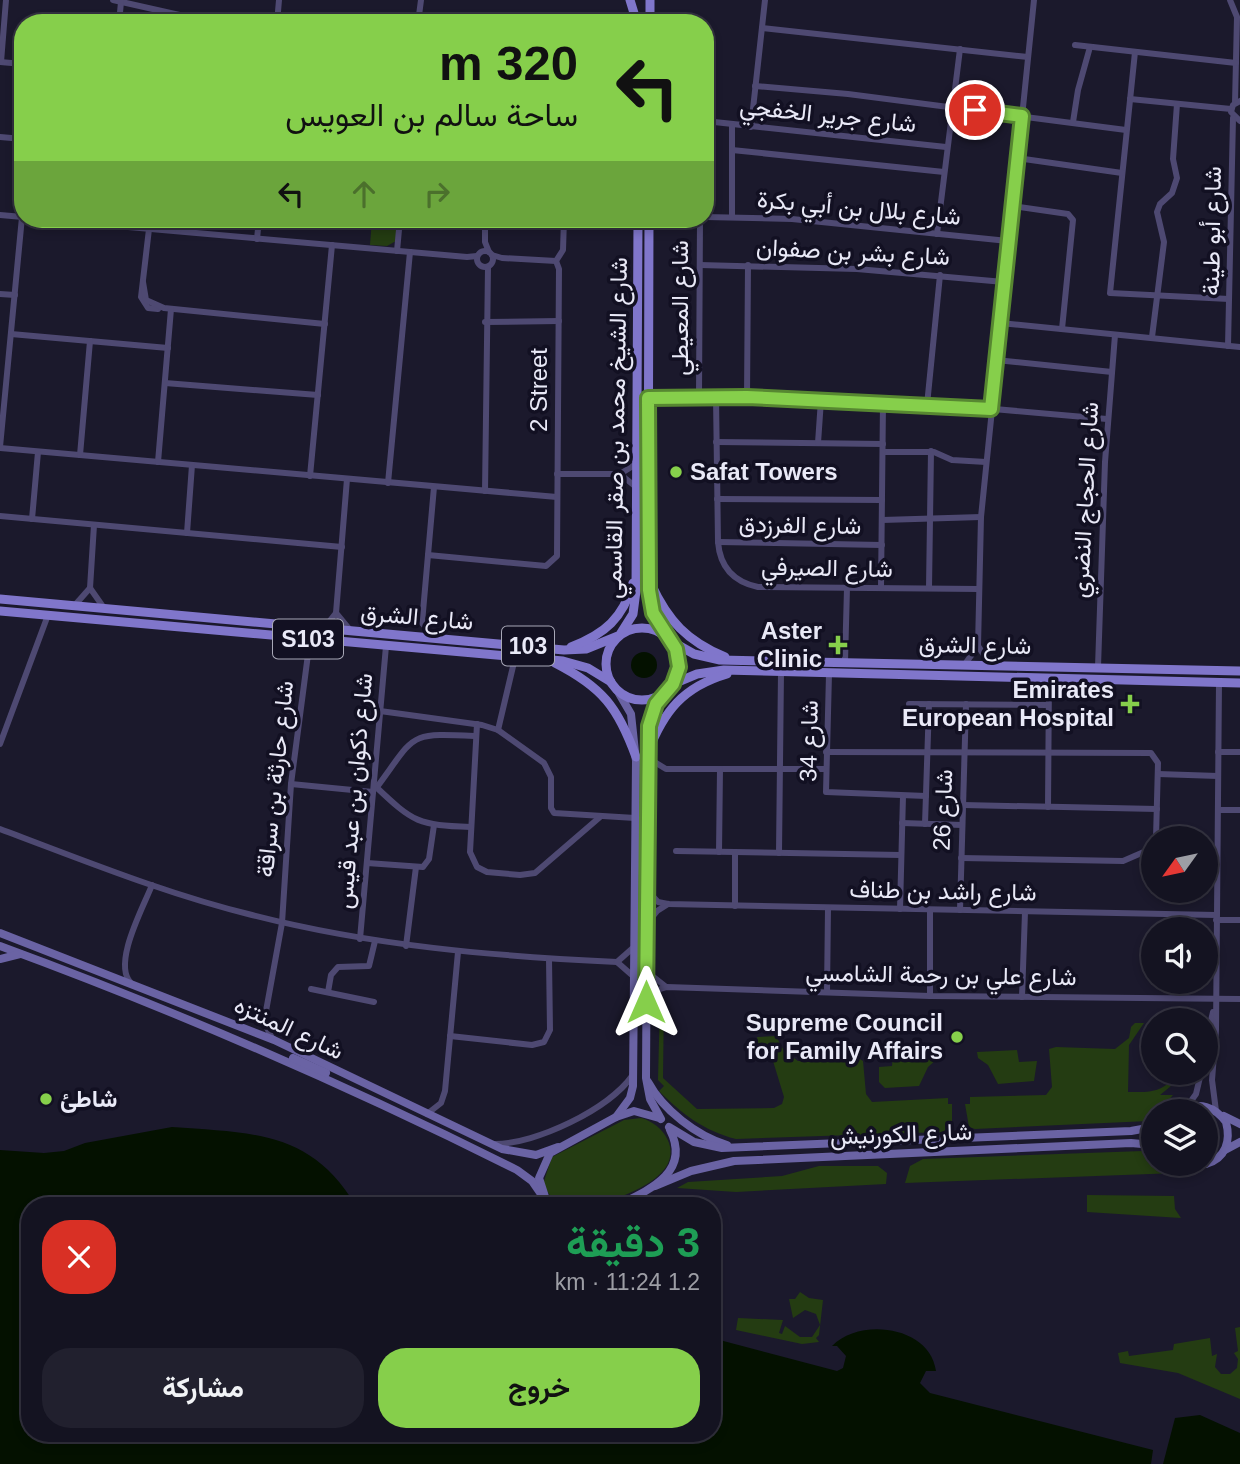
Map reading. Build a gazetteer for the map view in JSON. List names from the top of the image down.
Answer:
{
  "streets": {
    "main road": [
      "شارع الشيخ محمد بن صقر القاسمي",
      "شارع الشرق",
      "S103",
      "103",
      "شارع المنتزه",
      "شارع الكورنيش"
    ],
    "street": [
      "شارع جرير الخفجي",
      "شارع بلال بن أبي بكرة",
      "شارع أبو طينة",
      "شارع بشر بن صفوان",
      "شارع المعيطي",
      "2 Street",
      "شارع الحجاج النضري",
      "شارع الفرزدق",
      "شارع الصيرفي",
      "شارع 34",
      "شارع حارثة بن سراقة",
      "شارع ذكوان بن عبد قيس",
      "شارع 26",
      "شارع راشد بن طناف",
      "شارع علي بن رحمة الشامسي"
    ]
  },
  "crossings": [
    ["شارع بشر بن صفوان", "شارع المعيطي"],
    ["شارع الشيخ محمد بن صقر القاسمي", "شارع الشرق"],
    ["شارع الحجاج النضري", "شارع الشرق"],
    ["شارع الفرزدق", "شارع الصيرفي"],
    ["شارع الشرق", "شارع 34"],
    ["شارع الشرق", "شارع حارثة بن سراقة"],
    ["شارع الشرق", "شارع ذكوان بن عبد قيس"],
    ["شارع 34", "شارع 26"],
    ["شارع حارثة بن سراقة", "شارع المنتزه"],
    ["شارع 26", "شارع راشد بن طناف"]
  ],
  "places": {
    "other": ["Safat Towers", "Supreme Council for Family Affairs", "شاطئ"],
    "health": ["Aster Clinic", "Emirates European Hospital"]
  },
  "north": "bottom left",
  "page": {
    "turn": ["320 m", "ساحة سالم بن العويس"],
    "heading": ["3 دقيقة", "1.2 km · 11:24"],
    "buttons": ["خروج", "مشاركة"]
  }
}
